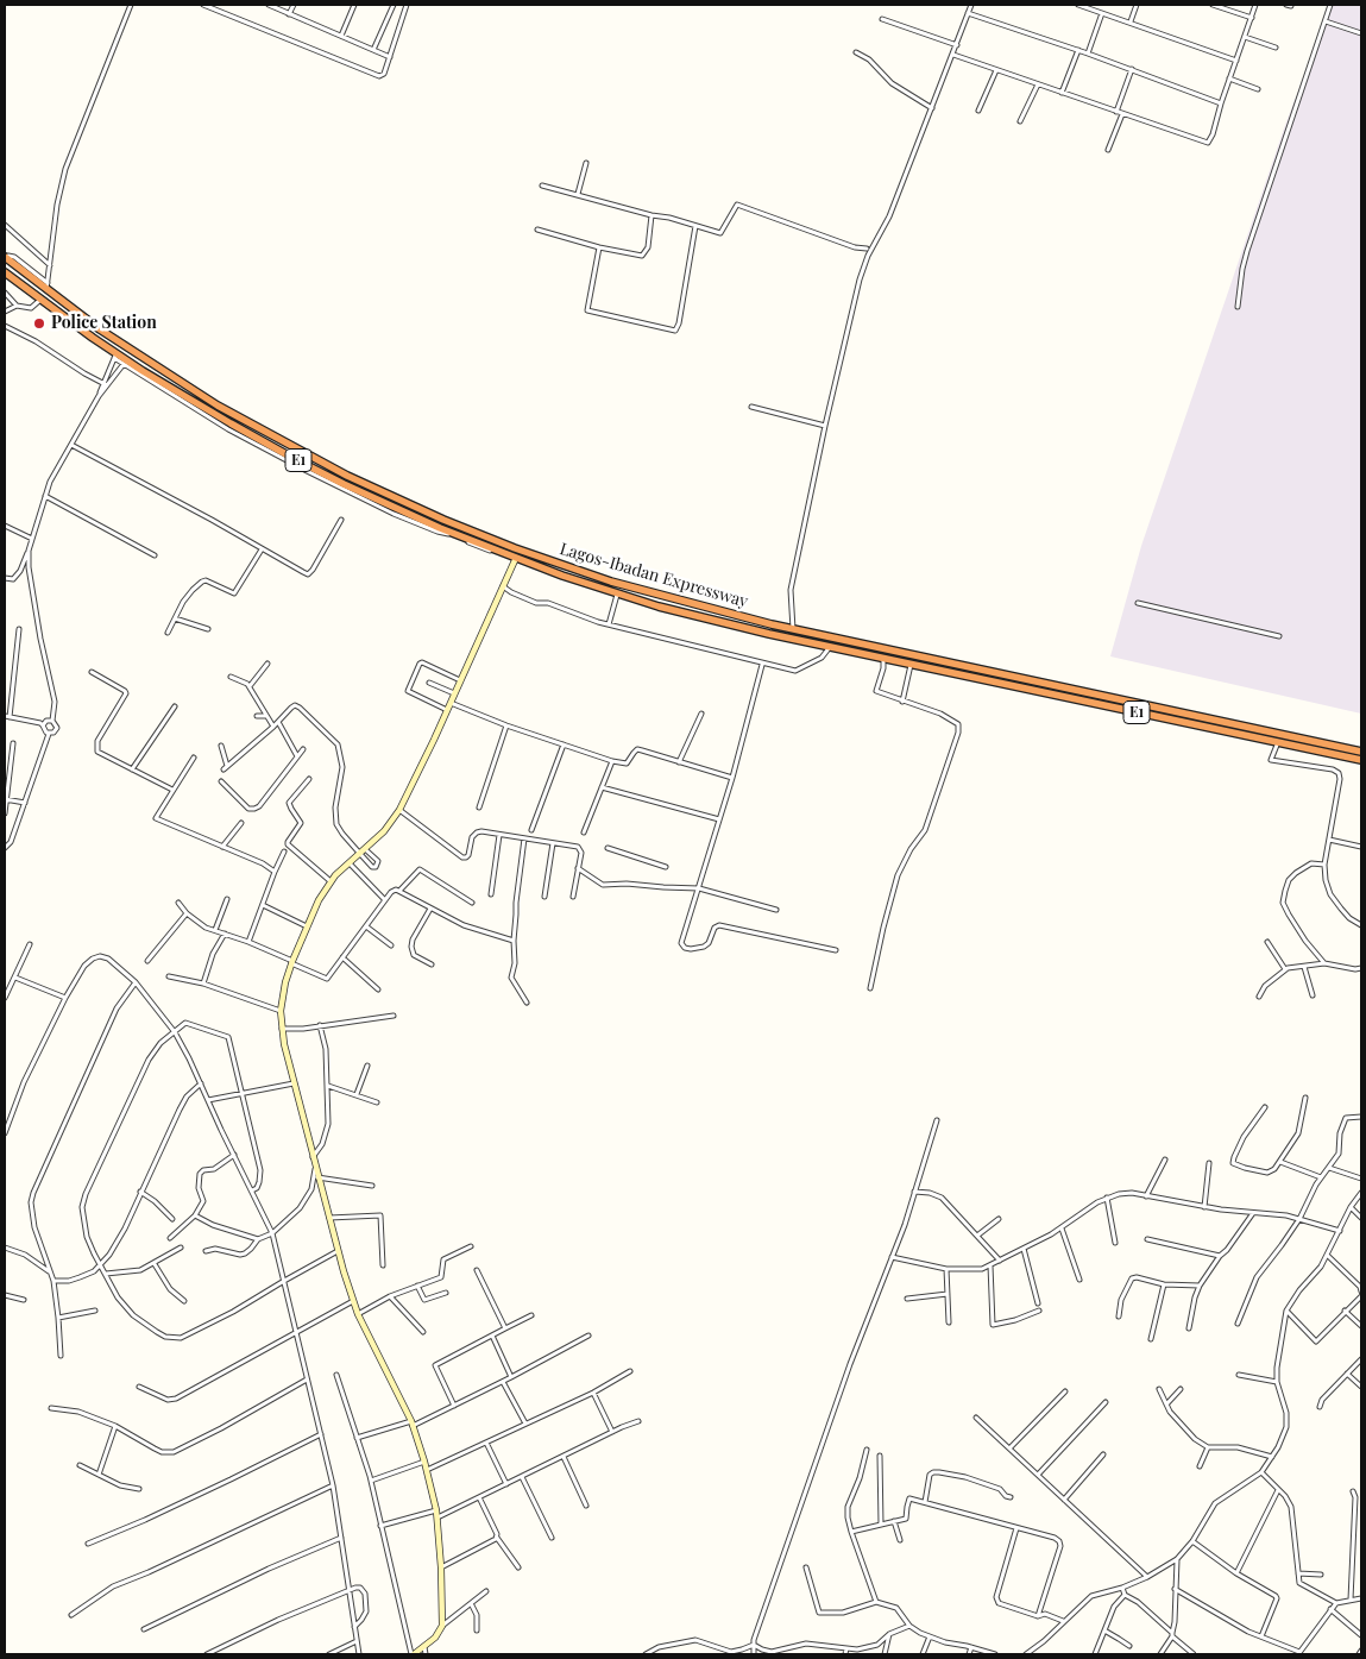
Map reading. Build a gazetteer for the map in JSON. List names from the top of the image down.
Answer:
{
  "streets": {
    "highway": ["E1", "Lagos-Ibadan Expressway"]
  },
  "places": ["Police Station"]
}
